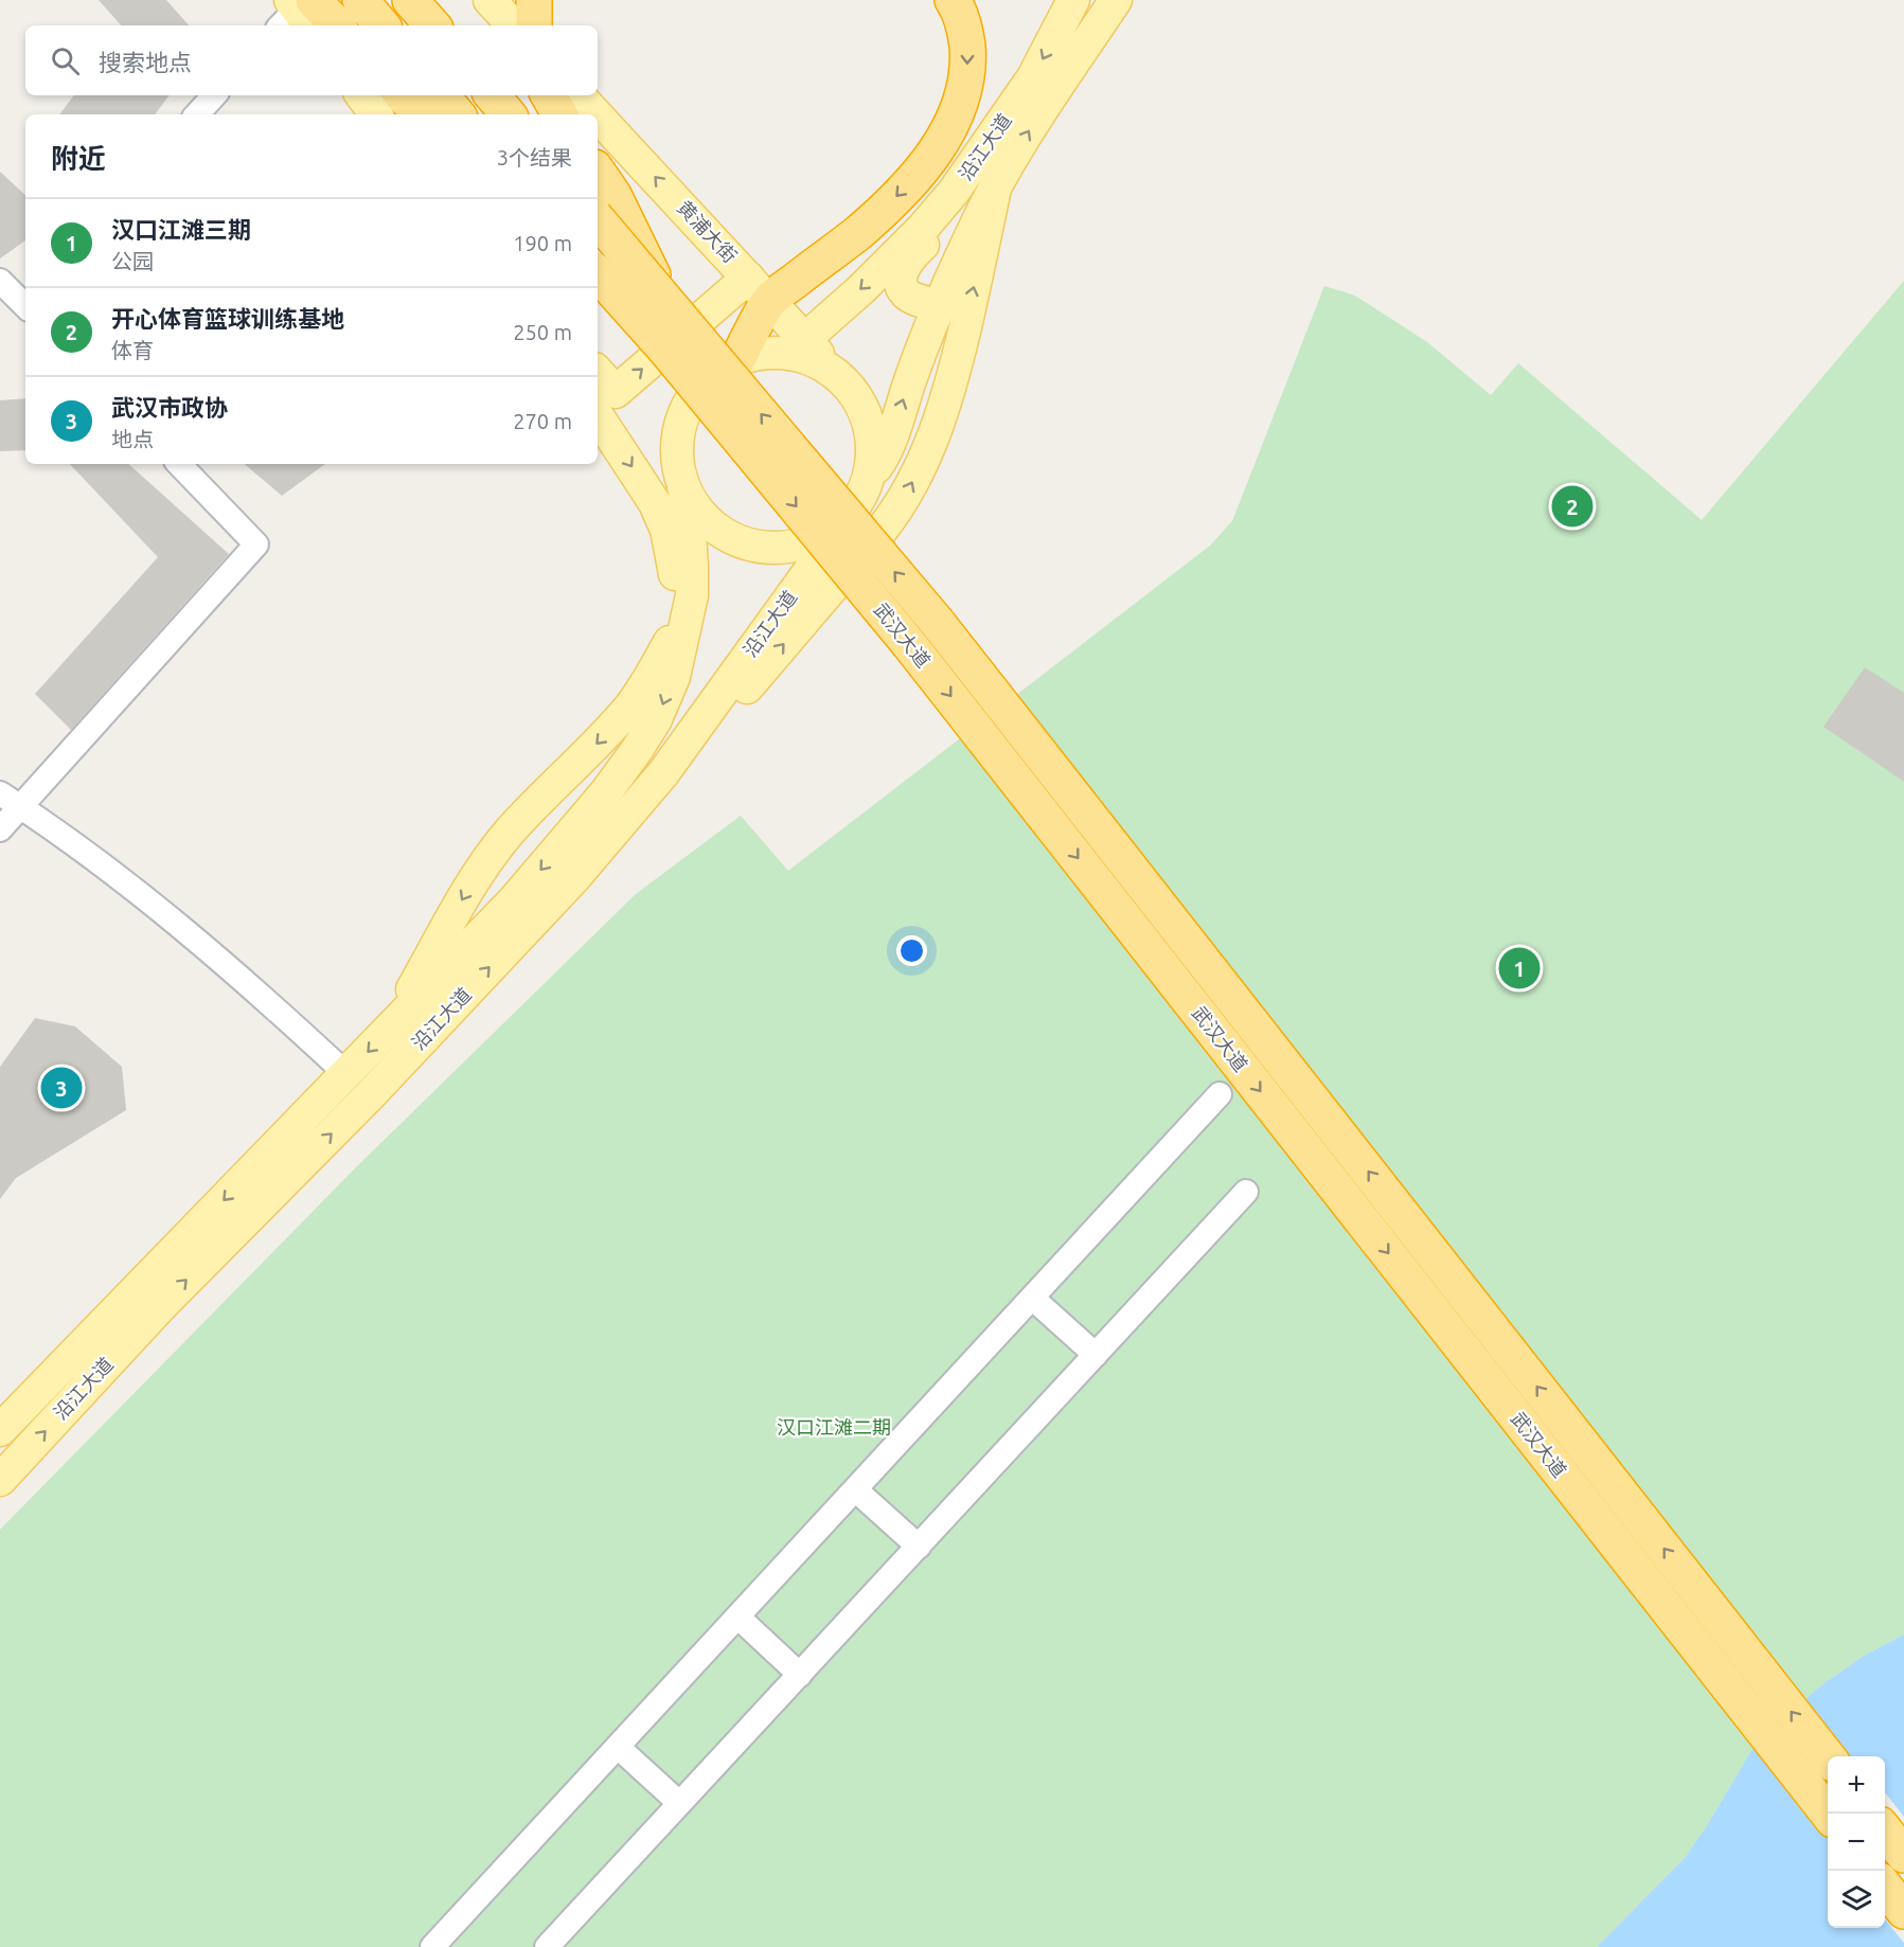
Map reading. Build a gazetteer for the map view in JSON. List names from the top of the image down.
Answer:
{
  "streets": {
    "highway": ["武汉大道"],
    "main road": ["沿江大道", "黄浦大街"]
  },
  "crossings": [
    ["沿江大道", "黄浦大街"]
  ],
  "one_way": ["黄浦大街"],
  "parks": ["汉口江滩二期"],
  "page": {
    "search": "搜索地点",
    "heading": ["附近", "3个结果"],
    "list": [
      {
        "mark": "1",
        "name": "汉口江滩三期",
        "note": "公园",
        "value": "190 m"
      },
      {
        "mark": "2",
        "name": "开心体育篮球训练基地",
        "note": "体育",
        "value": "250 m"
      },
      {
        "mark": "3",
        "name": "武汉市政协",
        "note": "地点",
        "value": "270 m"
      }
    ],
    "pins": ["2", "1", "3"],
    "map_buttons": ["+", "−"]
  }
}
